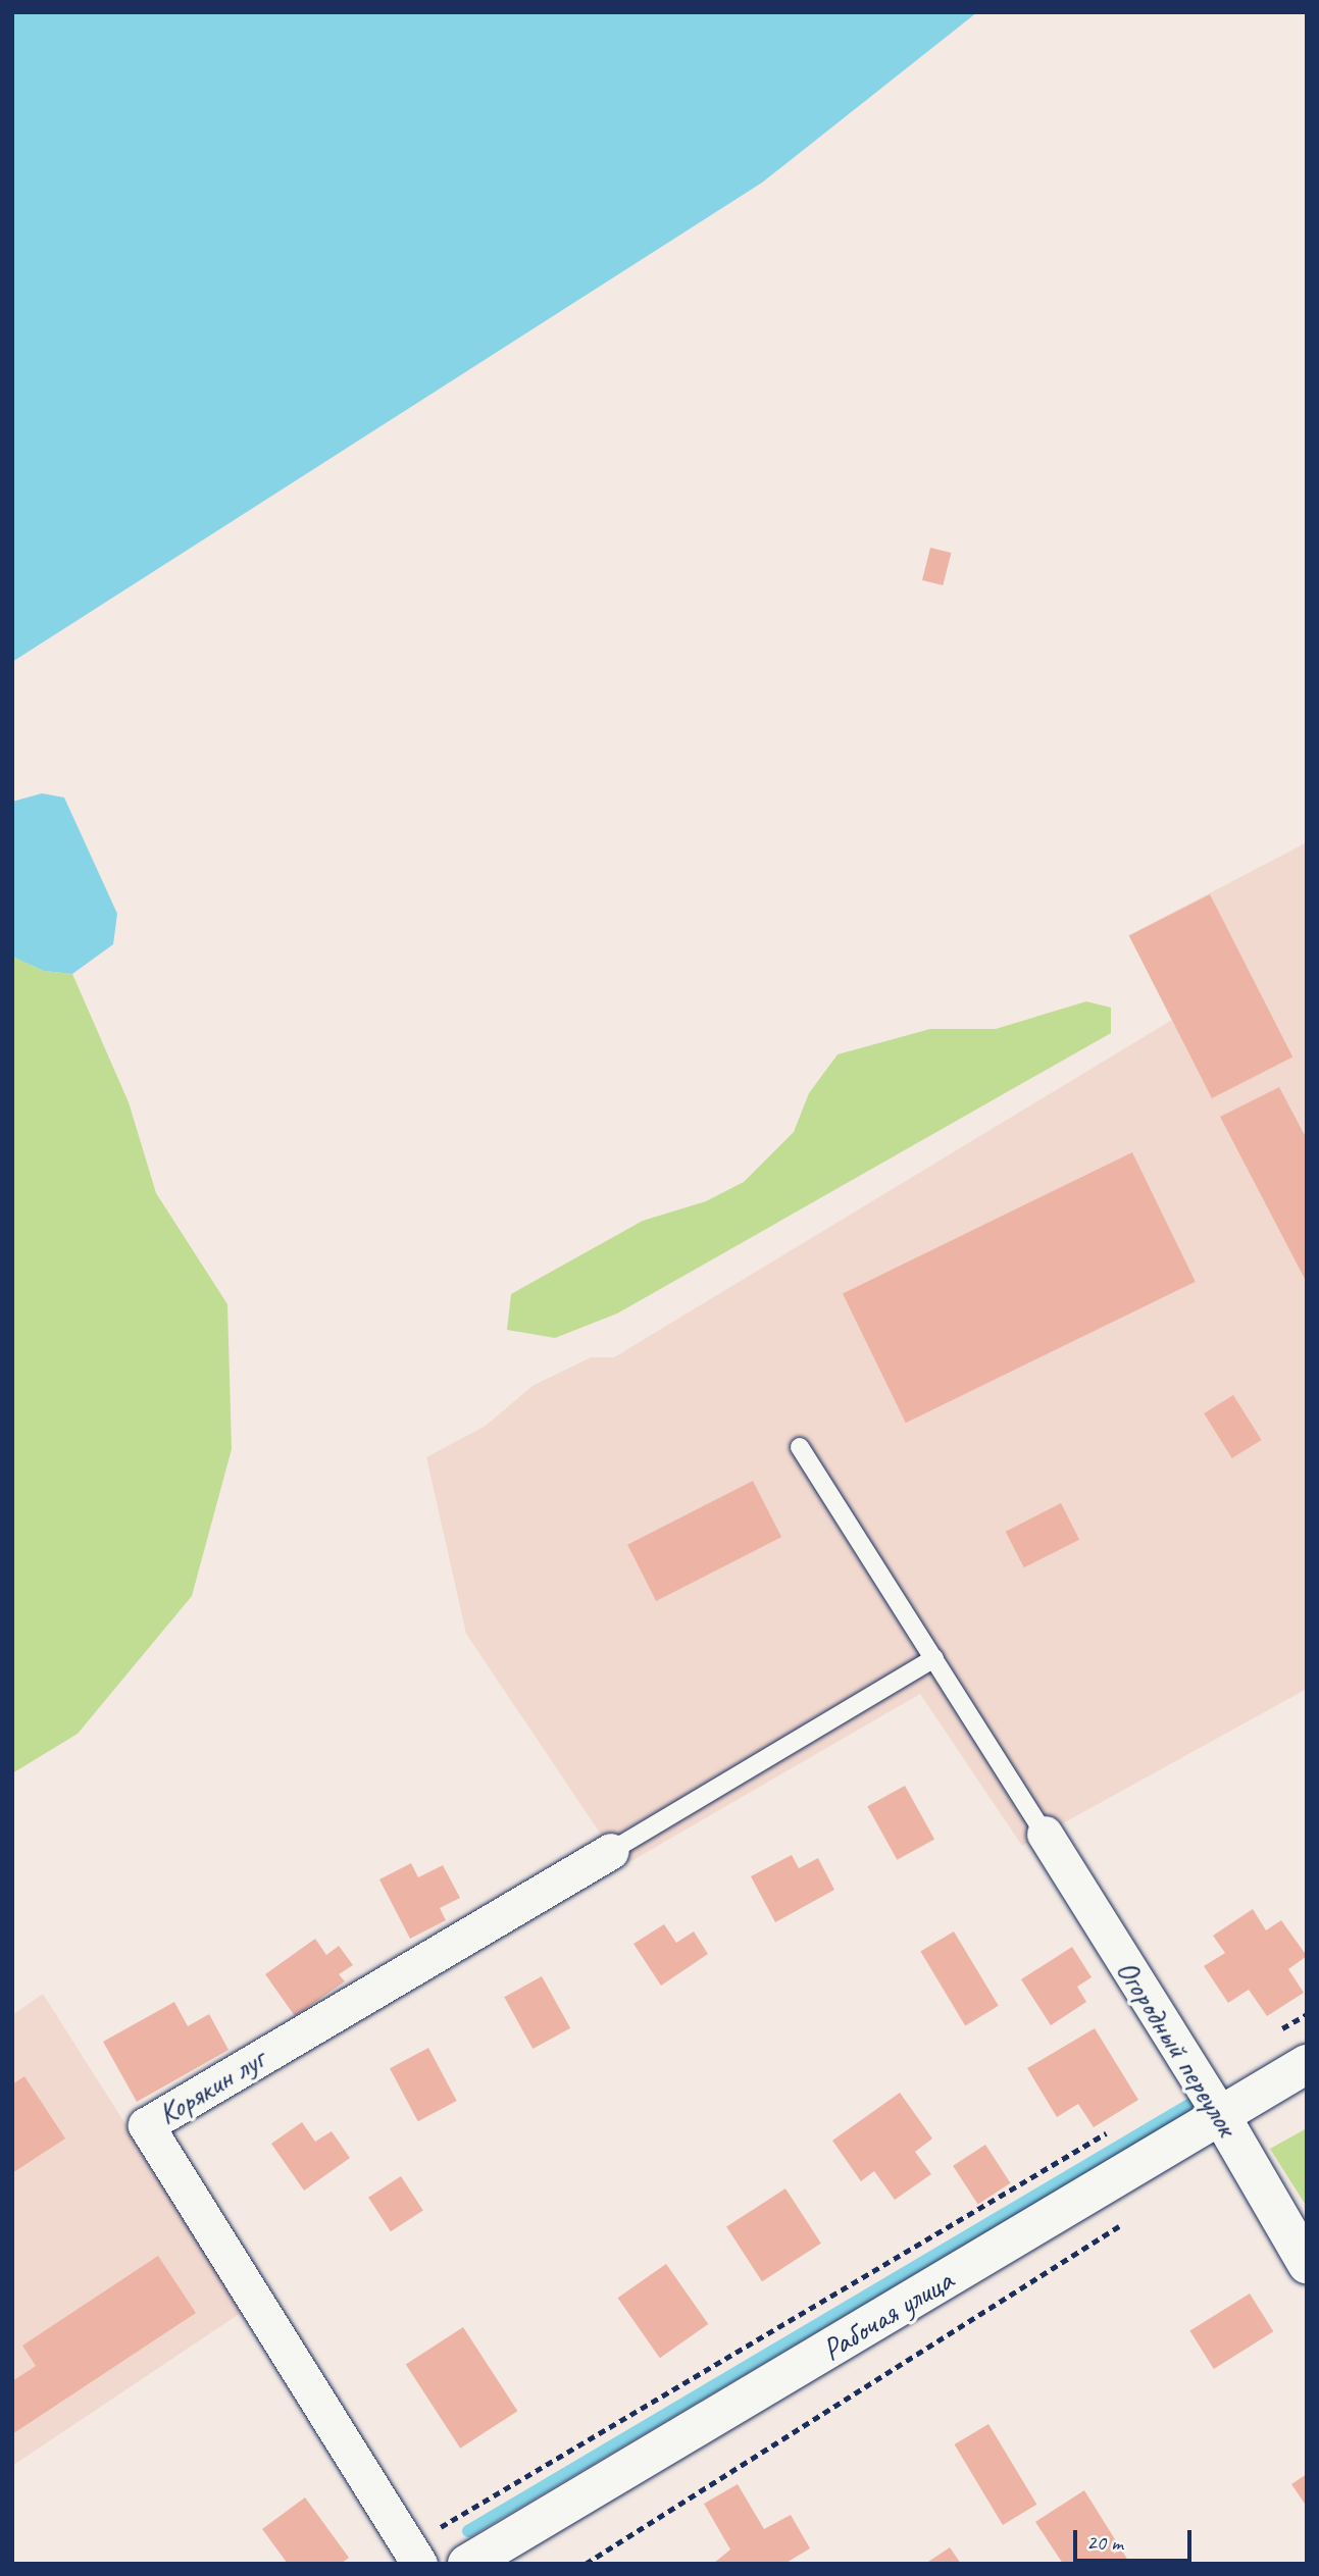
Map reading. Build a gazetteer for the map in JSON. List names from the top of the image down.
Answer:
{
  "streets": {
    "main road": ["Огородный переулок", "Рабочая улица"],
    "street": ["Корякин луг"]
  },
  "crossings": [
    ["Огородный переулок", "Рабочая улица"]
  ],
  "scale_bar": "20 m"
}
